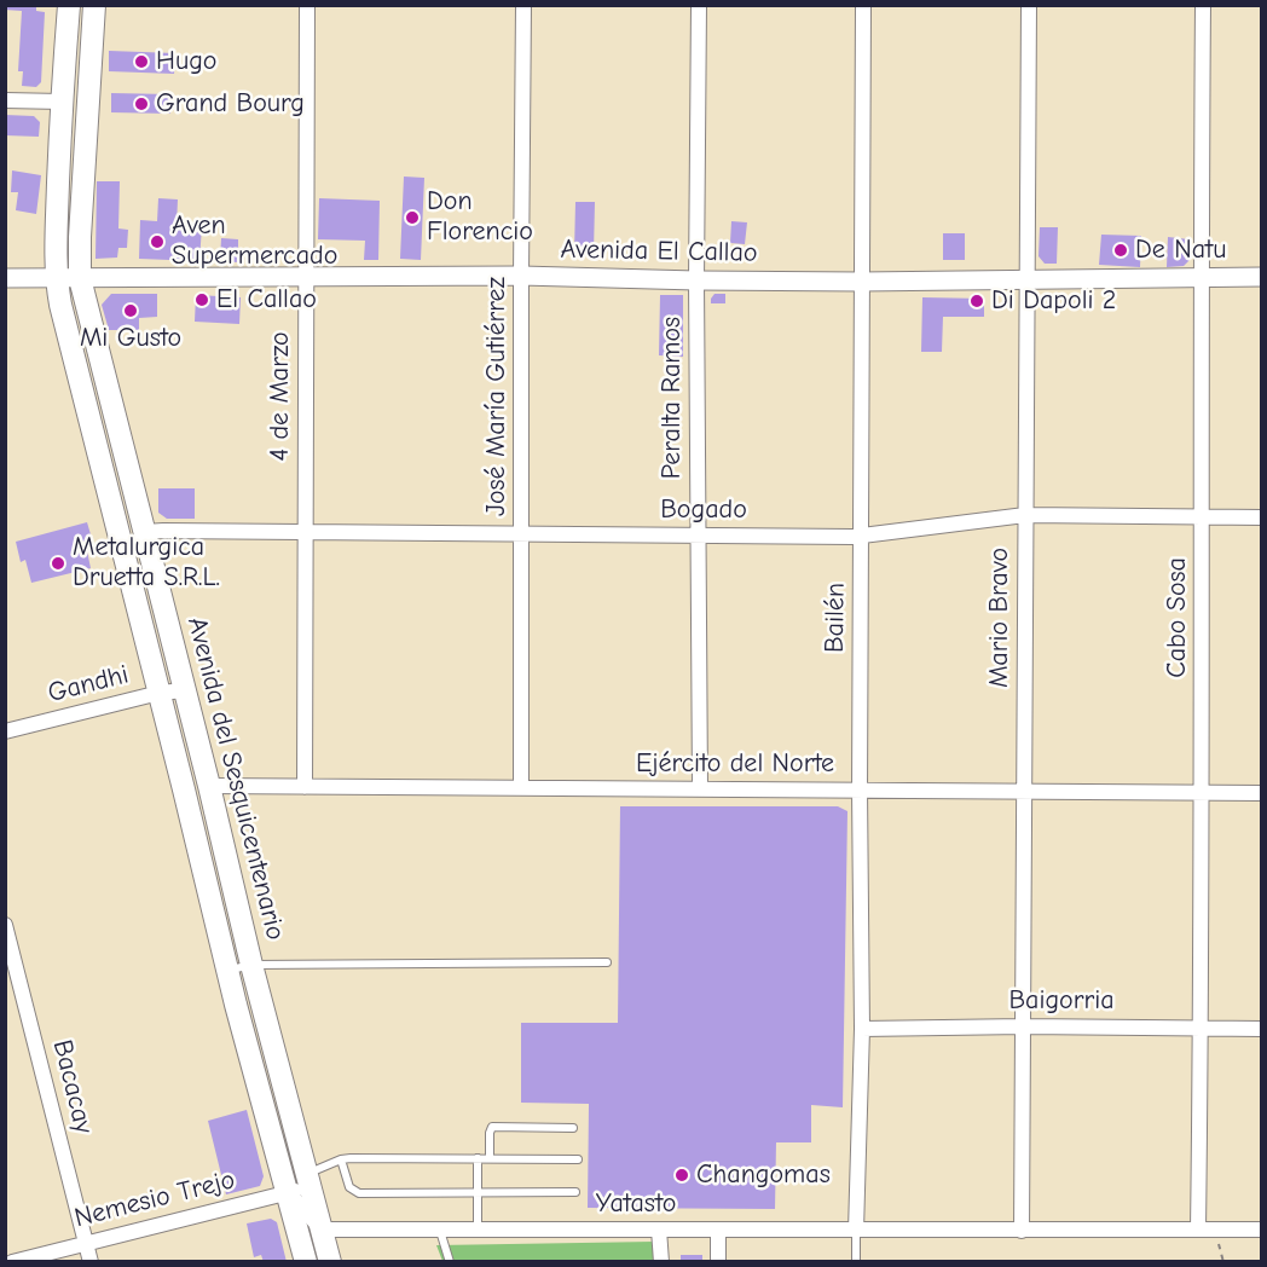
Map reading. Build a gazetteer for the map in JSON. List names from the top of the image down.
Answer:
{
  "streets": {
    "main road": ["Avenida del Sesquicentenario"],
    "street": [
      "Avenida El Callao",
      "4 de Marzo",
      "José María Gutiérrez",
      "Peralta Ramos",
      "Bogado",
      "Bailén",
      "Mario Bravo",
      "Cabo Sosa",
      "Gandhi",
      "Ejército del Norte",
      "Baigorria",
      "Bacacay",
      "Nemesio Trejo",
      "Yatasto"
    ]
  },
  "crossings": [
    ["Avenida El Callao", "4 de Marzo"],
    ["Avenida El Callao", "José María Gutiérrez"],
    ["Avenida El Callao", "Peralta Ramos"],
    ["Avenida El Callao", "Bailén"],
    ["Avenida El Callao", "Mario Bravo"],
    ["Avenida El Callao", "Cabo Sosa"],
    ["Avenida El Callao", "Avenida del Sesquicentenario"],
    ["4 de Marzo", "Bogado"],
    ["4 de Marzo", "Ejército del Norte"],
    ["José María Gutiérrez", "Bogado"],
    ["José María Gutiérrez", "Ejército del Norte"],
    ["Peralta Ramos", "Bogado"],
    ["Peralta Ramos", "Ejército del Norte"],
    ["Bogado", "Bailén"],
    ["Bogado", "Mario Bravo"],
    ["Bogado", "Cabo Sosa"],
    ["Bogado", "Avenida del Sesquicentenario"],
    ["Bailén", "Ejército del Norte"],
    ["Bailén", "Baigorria"],
    ["Bailén", "Yatasto"],
    ["Mario Bravo", "Ejército del Norte"],
    ["Mario Bravo", "Baigorria"],
    ["Mario Bravo", "Yatasto"],
    ["Cabo Sosa", "Ejército del Norte"],
    ["Cabo Sosa", "Baigorria"],
    ["Cabo Sosa", "Yatasto"],
    ["Gandhi", "Avenida del Sesquicentenario"],
    ["Ejército del Norte", "Avenida del Sesquicentenario"],
    ["Avenida del Sesquicentenario", "Nemesio Trejo"],
    ["Avenida del Sesquicentenario", "Yatasto"],
    ["Bacacay", "Nemesio Trejo"]
  ],
  "places": [
    "Hugo",
    "Grand Bourg",
    "Don Florencio",
    "Aven Supermercado",
    "De Natu",
    "El Callao",
    "Di Dapoli 2",
    "Mi Gusto",
    "Metalurgica Druetta S.R.L.",
    "Changomas"
  ]
}
